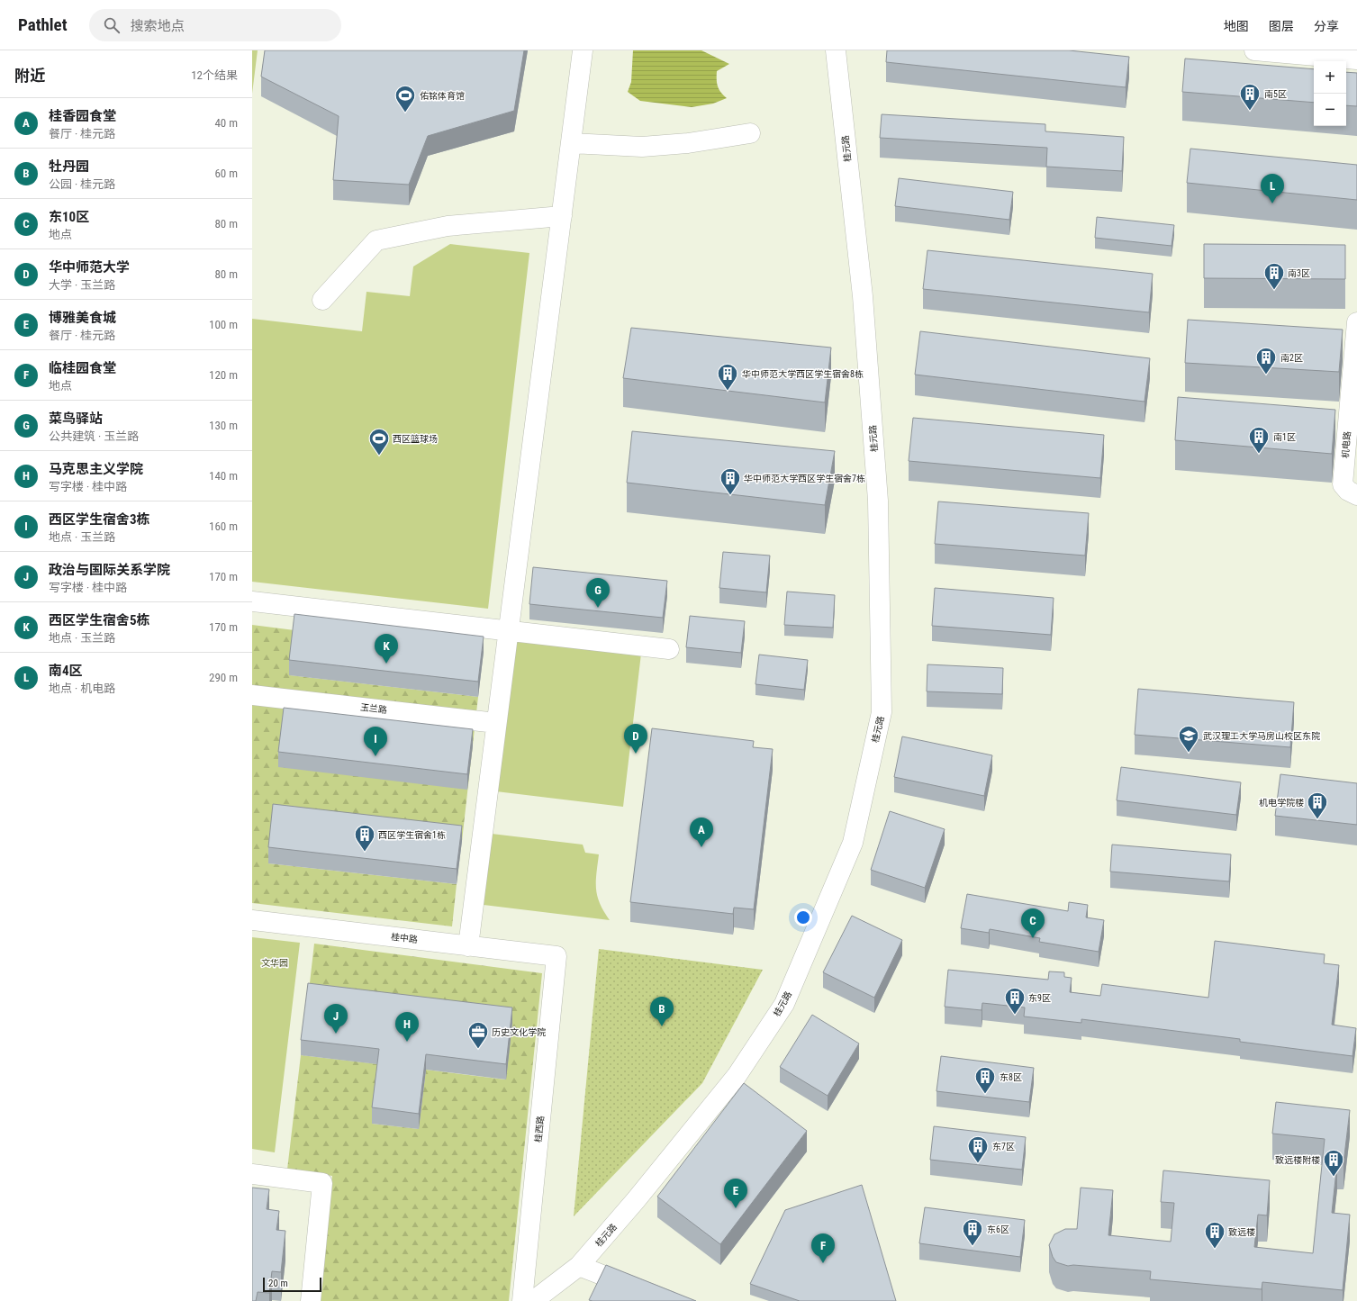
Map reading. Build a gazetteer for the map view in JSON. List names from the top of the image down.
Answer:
{
  "streets": {
    "street": [
      "桂元路",
      "机电路",
      "玉兰路",
      "桂中路",
      "桂西路"
    ]
  },
  "crossings": [
    ["桂中路", "桂西路"]
  ],
  "parks": ["文华园"],
  "places": {
    "building": [
      "南5区",
      "南3区",
      "南2区",
      "华中师范大学西区学生宿舍8栋",
      "南1区",
      "华中师范大学西区学生宿舍7栋",
      "机电学院楼",
      "西区学生宿舍1栋",
      "东9区",
      "东8区",
      "东7区",
      "致远楼附楼",
      "东6区",
      "致远楼"
    ],
    "sports": ["佑铭体育馆", "西区篮球场"],
    "school or university": ["武汉理工大学马房山校区东院"],
    "office": ["历史文化学院"]
  },
  "scale_bar": "20 m",
  "page": {
    "header": "Pathlet",
    "search": "搜索地点",
    "nav": ["地图", "图层", "分享"],
    "heading": ["附近", "12个结果"],
    "map_buttons": ["+", "−"],
    "list": [
      {
        "mark": "A",
        "name": "桂香园食堂",
        "note": "餐厅 · 桂元路",
        "value": "40 m"
      },
      {
        "mark": "B",
        "name": "牡丹园",
        "note": "公园 · 桂元路",
        "value": "60 m"
      },
      {
        "mark": "C",
        "name": "东10区",
        "note": "地点",
        "value": "80 m"
      },
      {
        "mark": "D",
        "name": "华中师范大学",
        "note": "大学 · 玉兰路",
        "value": "80 m"
      },
      {
        "mark": "E",
        "name": "博雅美食城",
        "note": "餐厅 · 桂元路",
        "value": "100 m"
      },
      {
        "mark": "F",
        "name": "临桂园食堂",
        "note": "地点",
        "value": "120 m"
      },
      {
        "mark": "G",
        "name": "菜鸟驿站",
        "note": "公共建筑 · 玉兰路",
        "value": "130 m"
      },
      {
        "mark": "H",
        "name": "马克思主义学院",
        "note": "写字楼 · 桂中路",
        "value": "140 m"
      },
      {
        "mark": "I",
        "name": "西区学生宿舍3栋",
        "note": "地点 · 玉兰路",
        "value": "160 m"
      },
      {
        "mark": "J",
        "name": "政治与国际关系学院",
        "note": "写字楼 · 桂中路",
        "value": "170 m"
      },
      {
        "mark": "K",
        "name": "西区学生宿舍5栋",
        "note": "地点 · 玉兰路",
        "value": "170 m"
      },
      {
        "mark": "L",
        "name": "南4区",
        "note": "地点 · 机电路",
        "value": "290 m"
      }
    ],
    "pins": [
      "L",
      "G",
      "K",
      "D",
      "I",
      "A",
      "C",
      "B",
      "J",
      "H",
      "E",
      "F"
    ],
    "scale": "20 m"
  }
}
